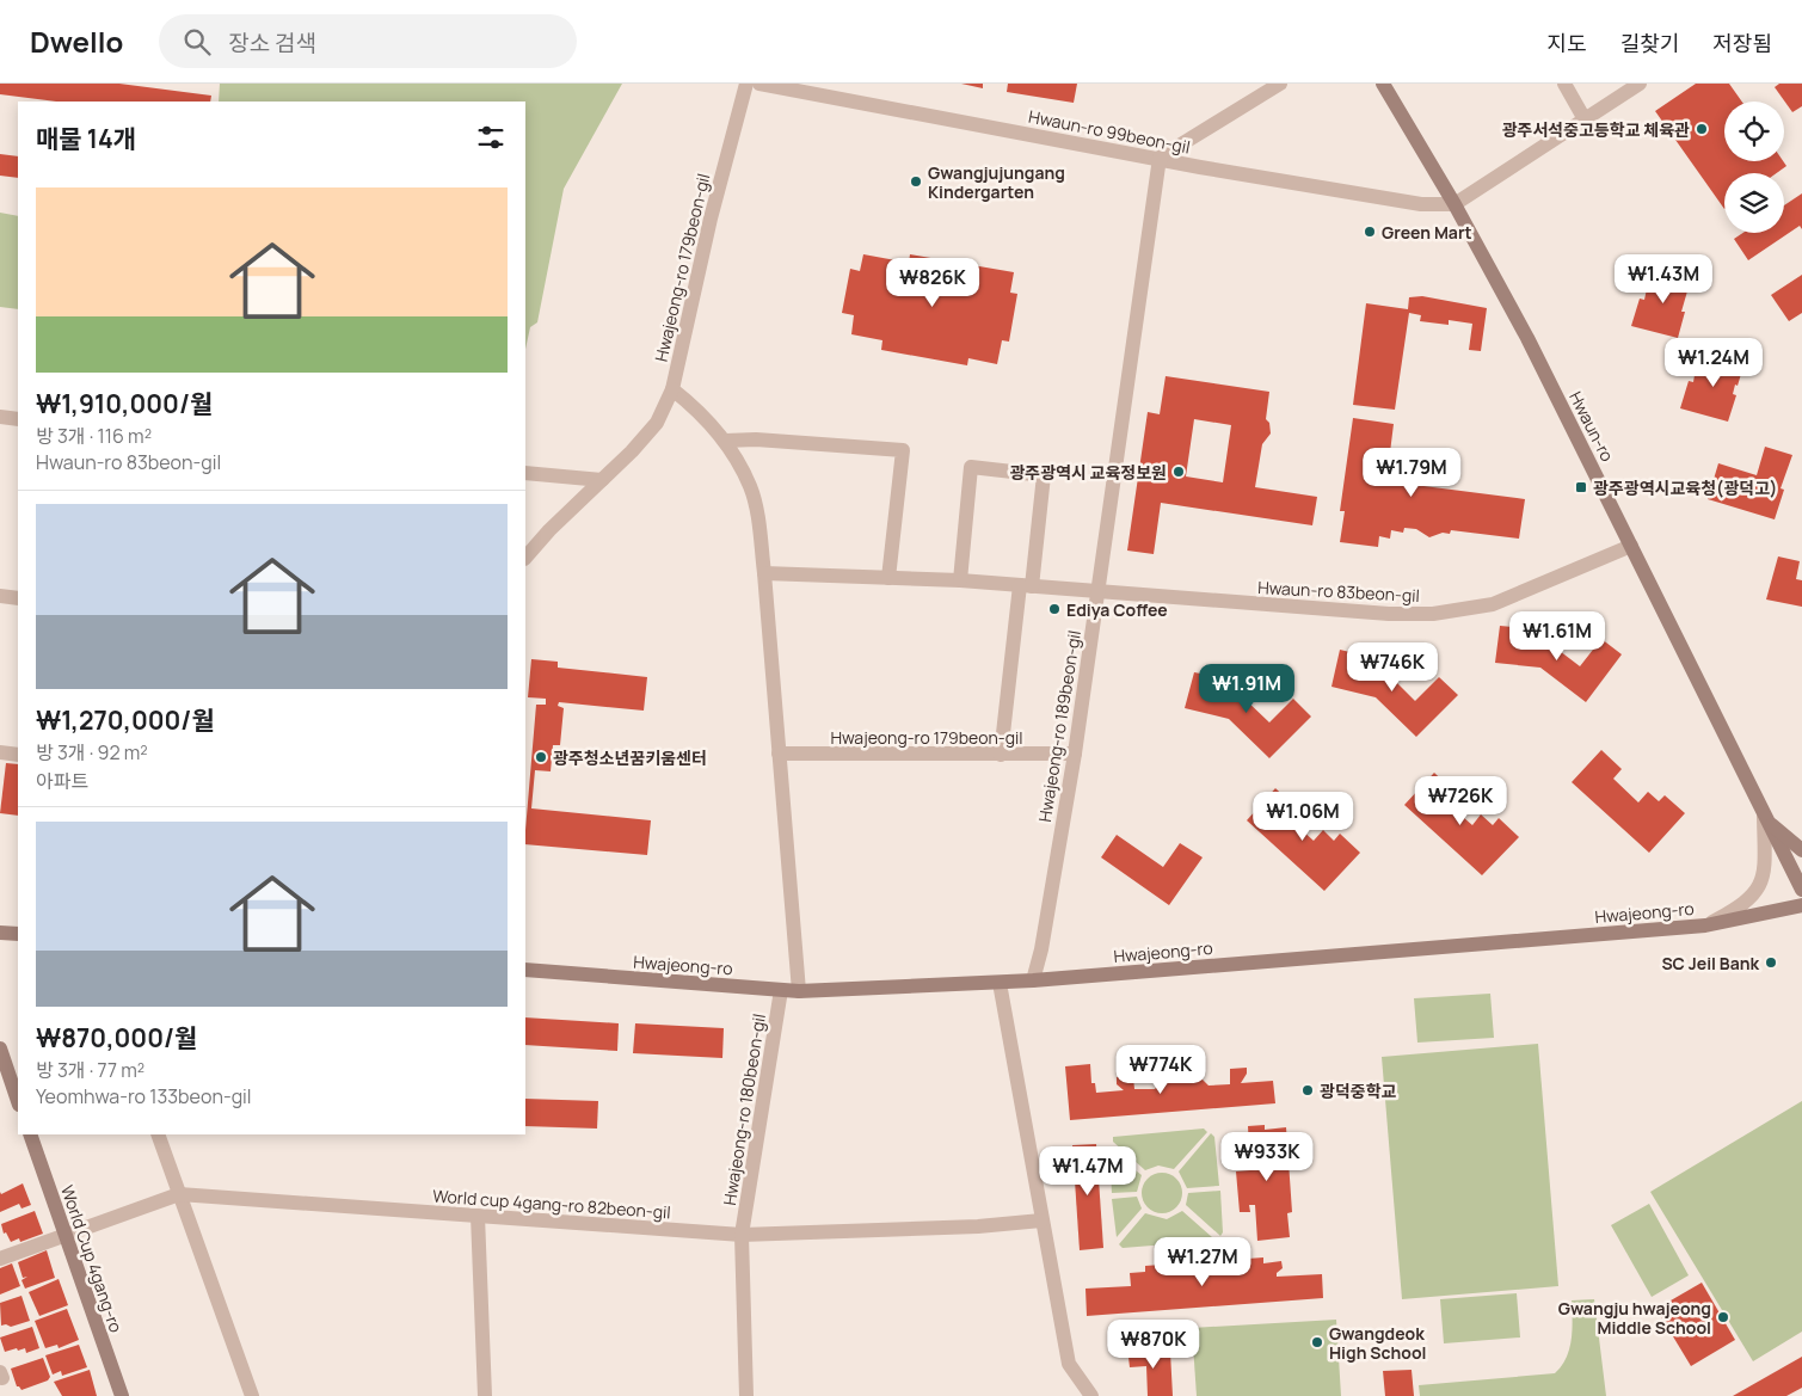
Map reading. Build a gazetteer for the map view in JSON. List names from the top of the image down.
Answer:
{
  "streets": {
    "street": [
      "Hwaun-ro 99beon-gil",
      "Hwajeong-ro 179beon-gil",
      "Hwaun-ro",
      "Hwaun-ro 83beon-gil",
      "Hwajeong-ro 189beon-gil",
      "Hwajeong-ro",
      "Hwajeong-ro 180beon-gil",
      "World cup 4gang-ro 82beon-gil",
      "World Cup 4gang-ro"
    ]
  },
  "crossings": [
    ["Hwaun-ro 99beon-gil", "Hwaun-ro"],
    ["Hwaun-ro 99beon-gil", "Hwajeong-ro 189beon-gil"],
    ["Hwajeong-ro 179beon-gil", "Hwajeong-ro 189beon-gil"],
    ["Hwaun-ro", "Hwaun-ro 83beon-gil"],
    ["Hwaun-ro 83beon-gil", "Hwajeong-ro 189beon-gil"],
    ["Hwajeong-ro 189beon-gil", "Hwajeong-ro"],
    ["Hwajeong-ro", "Hwajeong-ro 180beon-gil"],
    ["Hwajeong-ro 180beon-gil", "World cup 4gang-ro 82beon-gil"],
    ["World cup 4gang-ro 82beon-gil", "World Cup 4gang-ro"]
  ],
  "places": {
    "other": [
      "광주서석중고등학교 체육관",
      "Gwangjujungang Kindergarten",
      "Green Mart",
      "광주광역시 교육정보원",
      "Ediya Coffee",
      "광주청소년꿈키움센터",
      "SC Jeil Bank",
      "광덕중학교",
      "Gwangju hwajeong Middle School",
      "Gwangdeok High School"
    ],
    "transit": ["광주광역시교육청(광덕고)"]
  },
  "page": {
    "header": "Dwello",
    "search": "장소 검색",
    "nav": ["지도", "길찾기", "저장됨"],
    "heading": "매물 14개",
    "list": [
      {
        "name": "₩1,910,000/월",
        "note": "방 3개 · 116 m² · Hwaun-ro 83beon-gil"
      },
      {
        "name": "₩1,270,000/월",
        "note": "방 3개 · 92 m² · 아파트"
      },
      {
        "name": "₩870,000/월",
        "note": "방 3개 · 77 m² · Yeomhwa-ro 133beon-gil"
      }
    ],
    "price": [
      "₩1.43M",
      "₩826K",
      "₩1.24M",
      "₩1.79M",
      "₩1.61M",
      "₩746K",
      "₩1.91M",
      "₩726K",
      "₩1.06M",
      "₩774K",
      "₩933K",
      "₩1.47M",
      "₩1.27M",
      "₩870K"
    ]
  }
}
